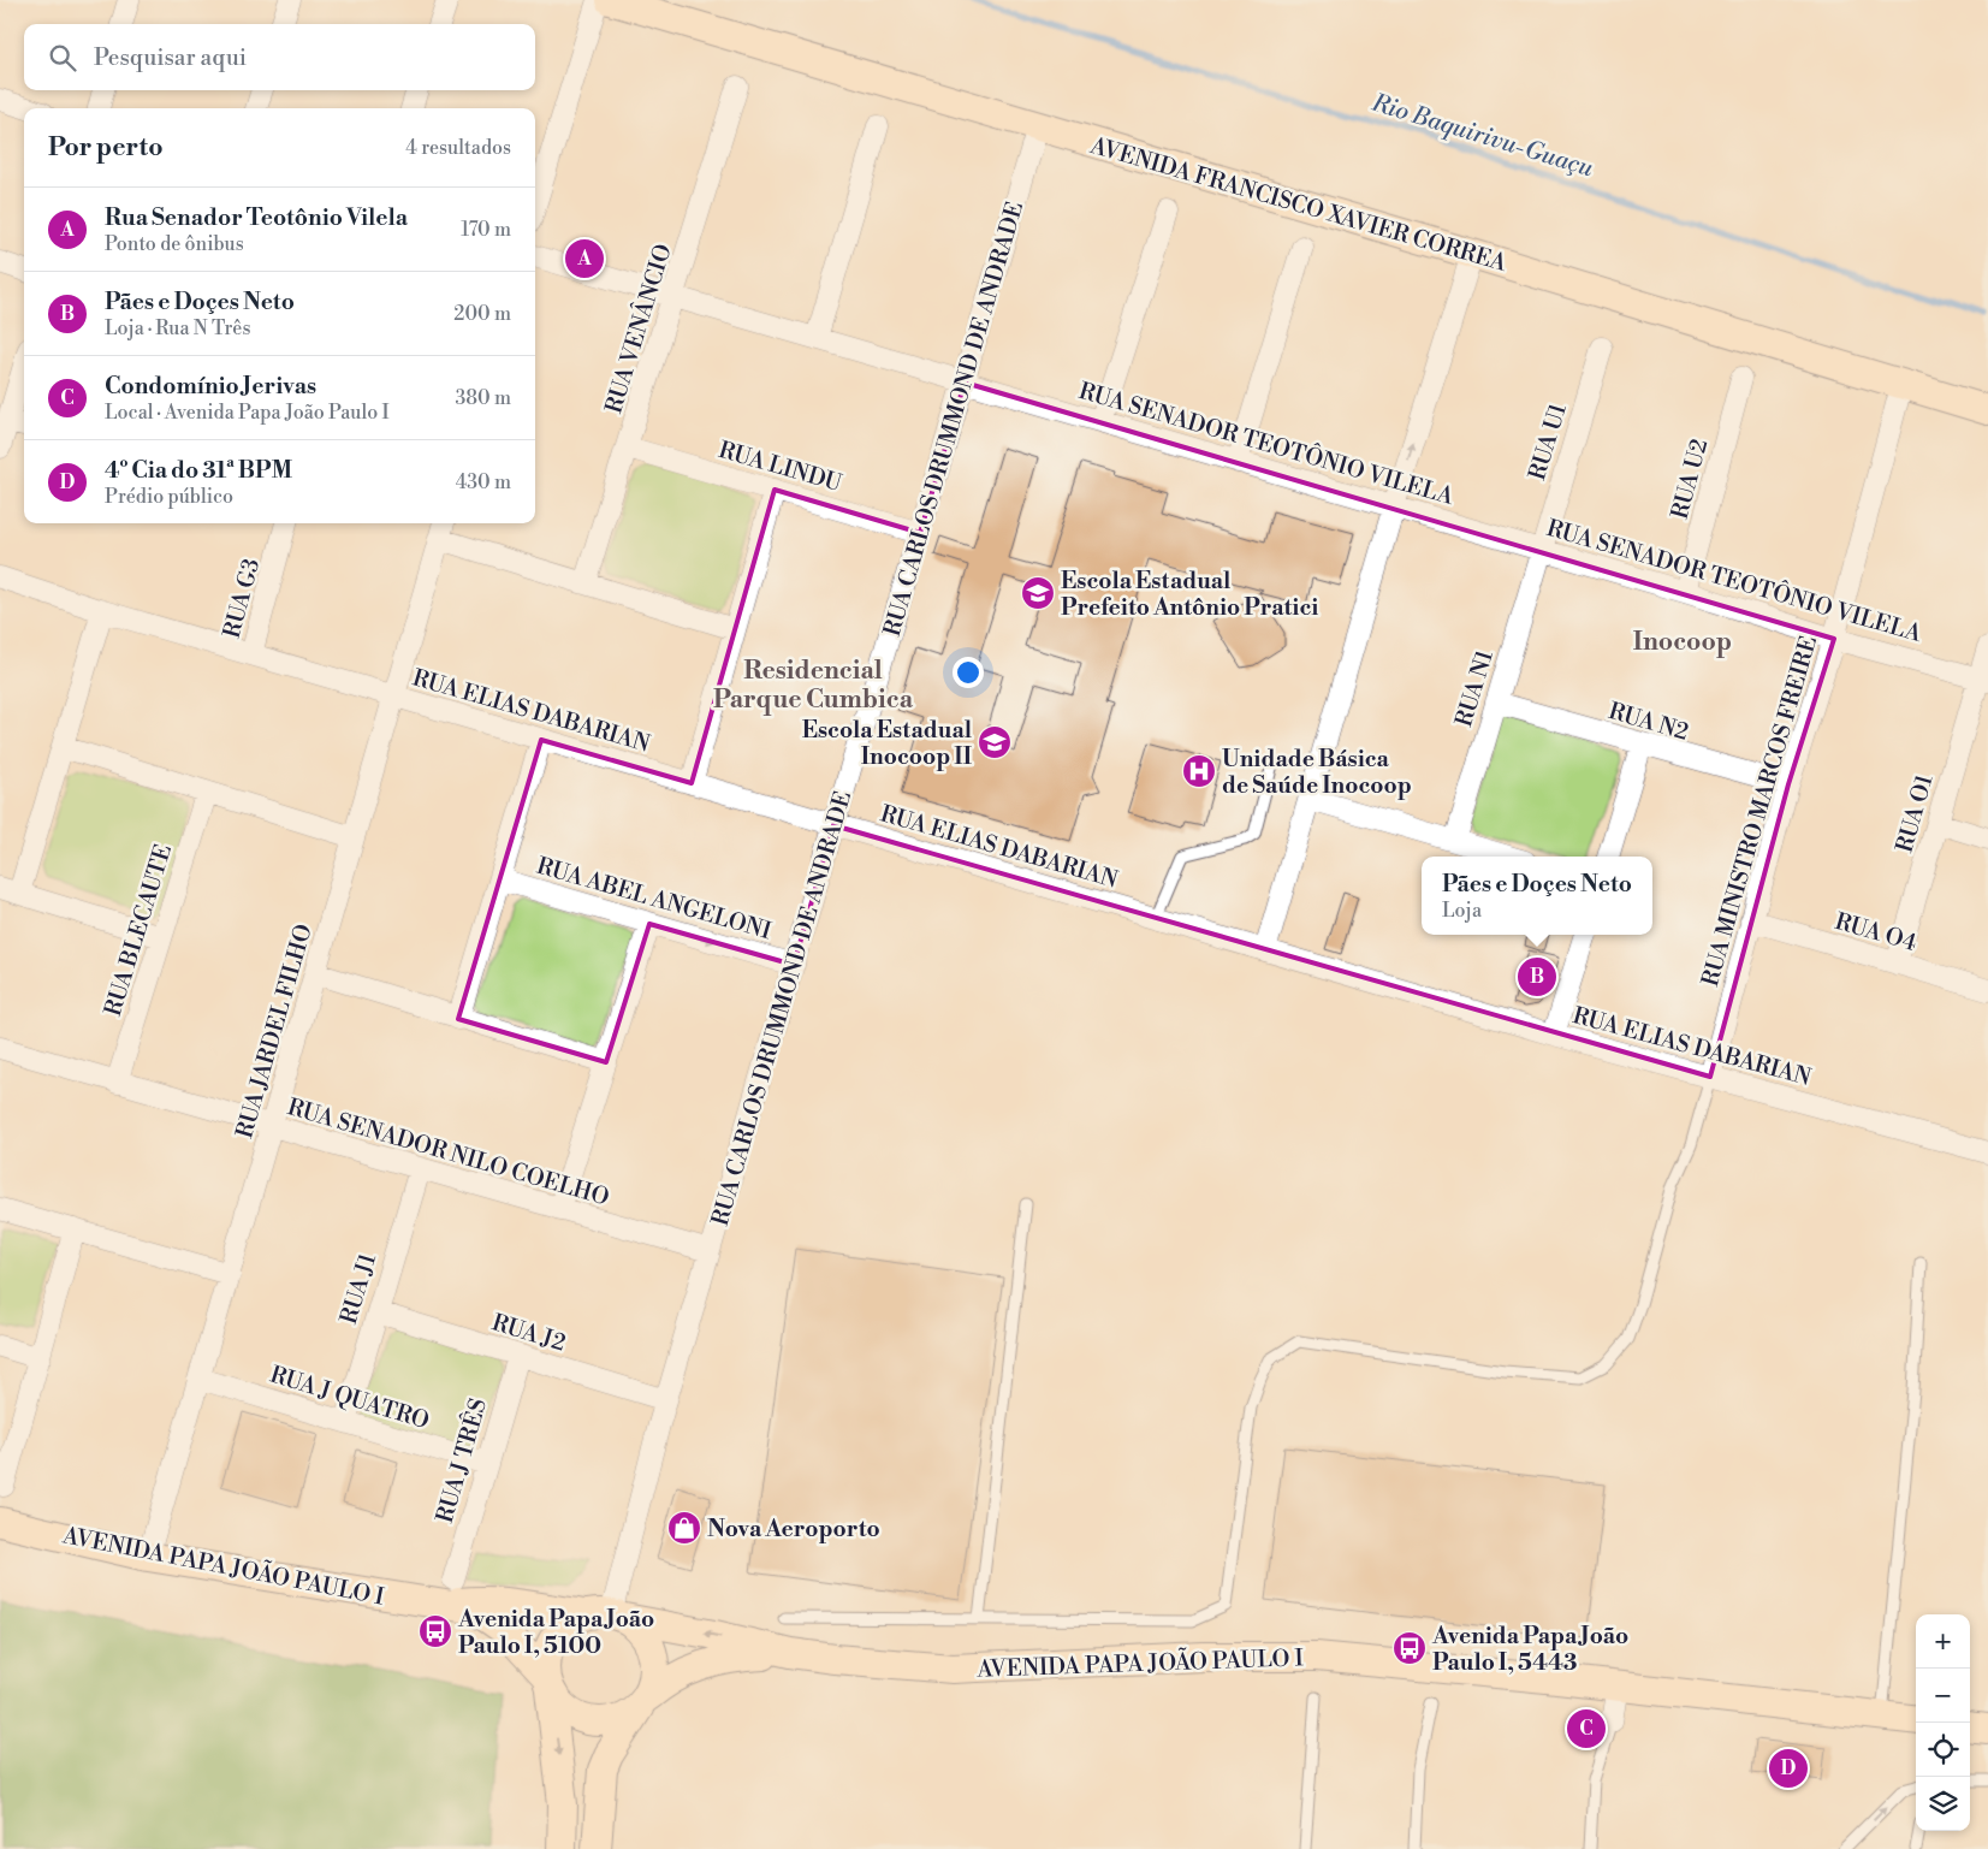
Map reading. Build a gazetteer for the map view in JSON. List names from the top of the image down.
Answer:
{
  "streets": {
    "main road": ["AVENIDA FRANCISCO XAVIER CORREA", "AVENIDA PAPA JOÃO PAULO I"],
    "street": [
      "RUA VENÂNCIO",
      "RUA CARLOS DRUMMOND DE ANDRADE",
      "RUA U1",
      "RUA SENADOR TEOTÔNIO VILELA",
      "RUA LINDU",
      "RUA U2",
      "RUA G3",
      "RUA N1",
      "RUA ELIAS DABARIAN",
      "RUA N2",
      "RUA MINISTRO MARCOS FREIRE",
      "RUA O1",
      "RUA ABEL ANGELONI",
      "RUA BLECAUTE",
      "RUA O4",
      "RUA JARDEL FILHO",
      "RUA SENADOR NILO COELHO",
      "RUA J1",
      "RUA J2",
      "RUA J QUATRO",
      "RUA J TRÊS"
    ]
  },
  "crossings": [
    ["AVENIDA FRANCISCO XAVIER CORREA", "RUA CARLOS DRUMMOND DE ANDRADE"],
    ["AVENIDA FRANCISCO XAVIER CORREA", "RUA MINISTRO MARCOS FREIRE"],
    ["RUA VENÂNCIO", "RUA SENADOR TEOTÔNIO VILELA"],
    ["RUA VENÂNCIO", "RUA LINDU"],
    ["RUA CARLOS DRUMMOND DE ANDRADE", "RUA SENADOR TEOTÔNIO VILELA"],
    ["RUA CARLOS DRUMMOND DE ANDRADE", "RUA LINDU"],
    ["RUA CARLOS DRUMMOND DE ANDRADE", "RUA ELIAS DABARIAN"],
    ["RUA CARLOS DRUMMOND DE ANDRADE", "RUA ABEL ANGELONI"],
    ["RUA CARLOS DRUMMOND DE ANDRADE", "RUA SENADOR NILO COELHO"],
    ["RUA CARLOS DRUMMOND DE ANDRADE", "RUA J2"],
    ["RUA CARLOS DRUMMOND DE ANDRADE", "AVENIDA PAPA JOÃO PAULO I"],
    ["RUA U1", "RUA SENADOR TEOTÔNIO VILELA"],
    ["RUA U1", "RUA N1"],
    ["RUA SENADOR TEOTÔNIO VILELA", "RUA U2"],
    ["RUA SENADOR TEOTÔNIO VILELA", "RUA N1"],
    ["RUA SENADOR TEOTÔNIO VILELA", "RUA MINISTRO MARCOS FREIRE"],
    ["RUA SENADOR TEOTÔNIO VILELA", "RUA O1"],
    ["RUA G3", "RUA ELIAS DABARIAN"],
    ["RUA N1", "RUA N2"],
    ["RUA ELIAS DABARIAN", "RUA MINISTRO MARCOS FREIRE"],
    ["RUA ELIAS DABARIAN", "RUA JARDEL FILHO"],
    ["RUA N2", "RUA MINISTRO MARCOS FREIRE"],
    ["RUA MINISTRO MARCOS FREIRE", "RUA O4"],
    ["RUA O1", "RUA O4"],
    ["RUA BLECAUTE", "RUA SENADOR NILO COELHO"],
    ["RUA JARDEL FILHO", "RUA SENADOR NILO COELHO"],
    ["RUA JARDEL FILHO", "RUA J QUATRO"],
    ["RUA JARDEL FILHO", "AVENIDA PAPA JOÃO PAULO I"],
    ["RUA SENADOR NILO COELHO", "RUA J1"],
    ["RUA J1", "RUA J2"],
    ["RUA J1", "RUA J QUATRO"],
    ["RUA J2", "RUA J TRÊS"],
    ["RUA J QUATRO", "RUA J TRÊS"],
    ["RUA J TRÊS", "AVENIDA PAPA JOÃO PAULO I"]
  ],
  "one_way": ["RUA ABEL ANGELONI"],
  "districts": ["Inocoop", "Residencial Parque Cumbica"],
  "water": ["Rio Baquirivu-Guaçu"],
  "places": {
    "school or university": ["Escola Estadual Prefeito Antônio Pratici", "Escola Estadual Inocoop II"],
    "hospital": ["Unidade Básica de Saúde Inocoop"],
    "shop": ["Nova Aeroporto"],
    "bus stop": ["Avenida Papa João Paulo I, 5100", "Avenida Papa João Paulo I, 5443"]
  },
  "page": {
    "search": "Pesquisar aqui",
    "heading": ["Por perto", "4 resultados"],
    "list": [
      {
        "mark": "A",
        "name": "Rua Senador Teotônio Vilela",
        "note": "Ponto de ônibus",
        "value": "170 m"
      },
      {
        "mark": "B",
        "name": "Pães e Doçes Neto",
        "note": "Loja · Rua N Três",
        "value": "200 m"
      },
      {
        "mark": "C",
        "name": "Condomínio Jerivas",
        "note": "Local · Avenida Papa João Paulo I",
        "value": "380 m"
      },
      {
        "mark": "D",
        "name": "4º Cia do 31ª BPM",
        "note": "Prédio público",
        "value": "430 m"
      }
    ],
    "pins": [
      "A",
      "B",
      "C",
      "D"
    ],
    "popup": ["Pães e Doçes Neto", "Loja"],
    "map_buttons": ["+", "−"]
  }
}
